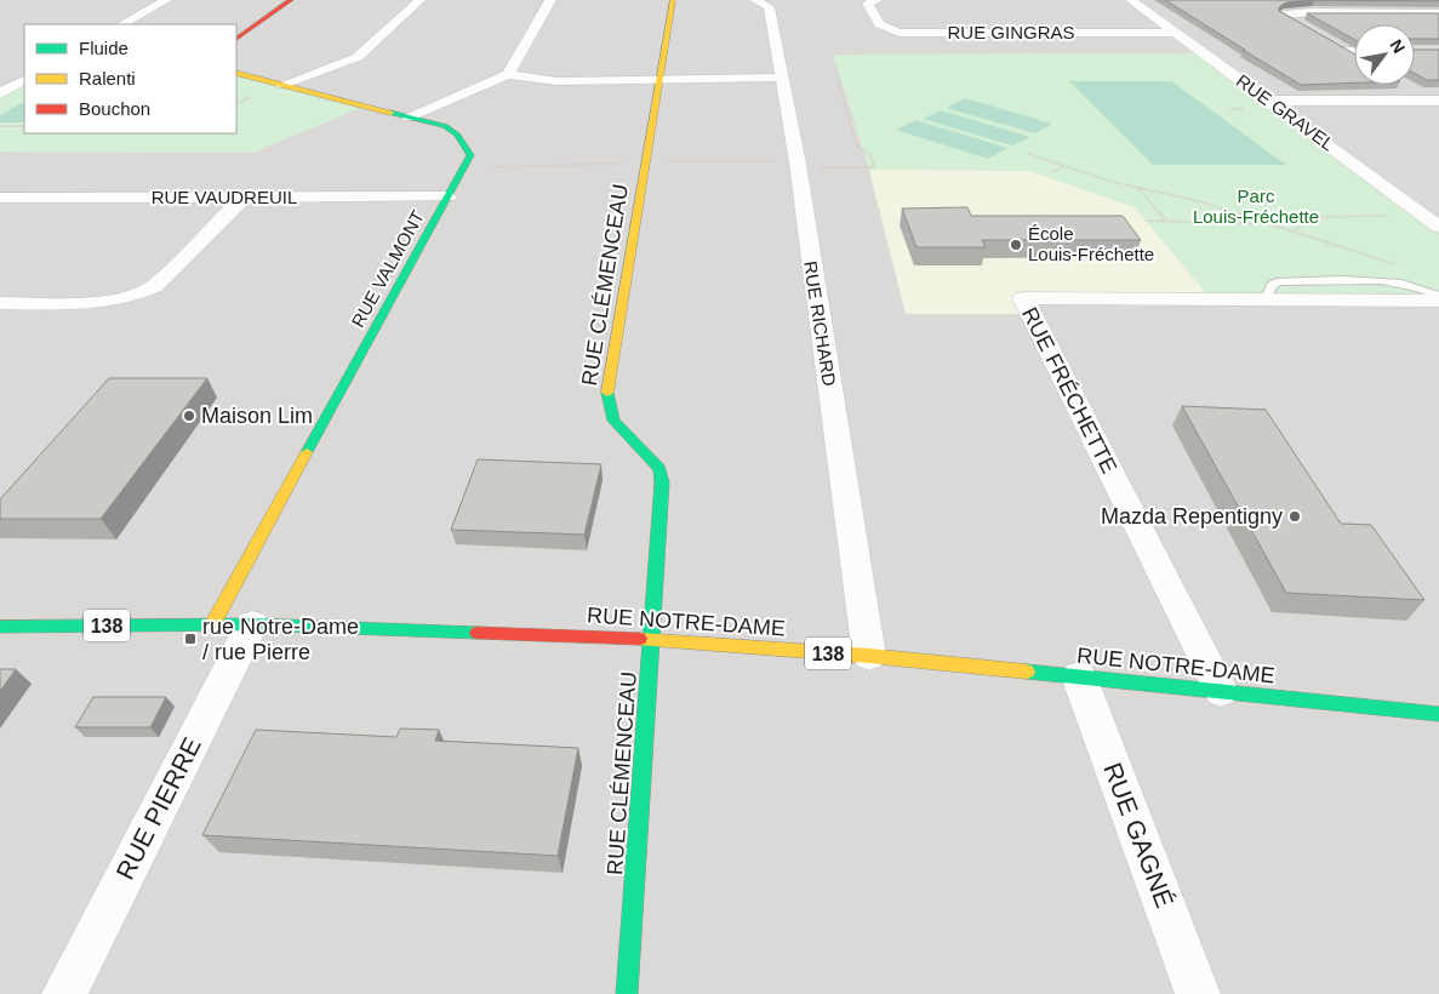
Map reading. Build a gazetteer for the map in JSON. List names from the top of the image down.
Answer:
{
  "streets": {
    "street": [
      "RUE GINGRAS",
      "RUE GRAVEL",
      "RUE VAUDREUIL",
      "RUE VALMONT",
      "RUE CLÉMENCEAU",
      "RUE RICHARD",
      "RUE FRÉCHETTE",
      "RUE NOTRE-DAME",
      "138",
      "RUE PIERRE",
      "RUE GAGNÉ"
    ]
  },
  "crossings": [
    ["RUE GINGRAS", "RUE GRAVEL"],
    ["RUE VAUDREUIL", "RUE VALMONT"],
    ["RUE VALMONT", "RUE NOTRE-DAME"],
    ["RUE CLÉMENCEAU", "RUE NOTRE-DAME"],
    ["RUE RICHARD", "RUE NOTRE-DAME"],
    ["RUE FRÉCHETTE", "RUE NOTRE-DAME"],
    ["RUE NOTRE-DAME", "RUE PIERRE"],
    ["RUE NOTRE-DAME", "RUE GAGNÉ"]
  ],
  "parks": ["Parc Louis-Fréchette"],
  "places": {
    "other": ["École Louis-Fréchette", "Maison Lim", "Mazda Repentigny"],
    "transit": ["rue Notre-Dame / rue Pierre"]
  },
  "legend": ["Fluide", "Ralenti", "Bouchon"],
  "north": "top right"
}
